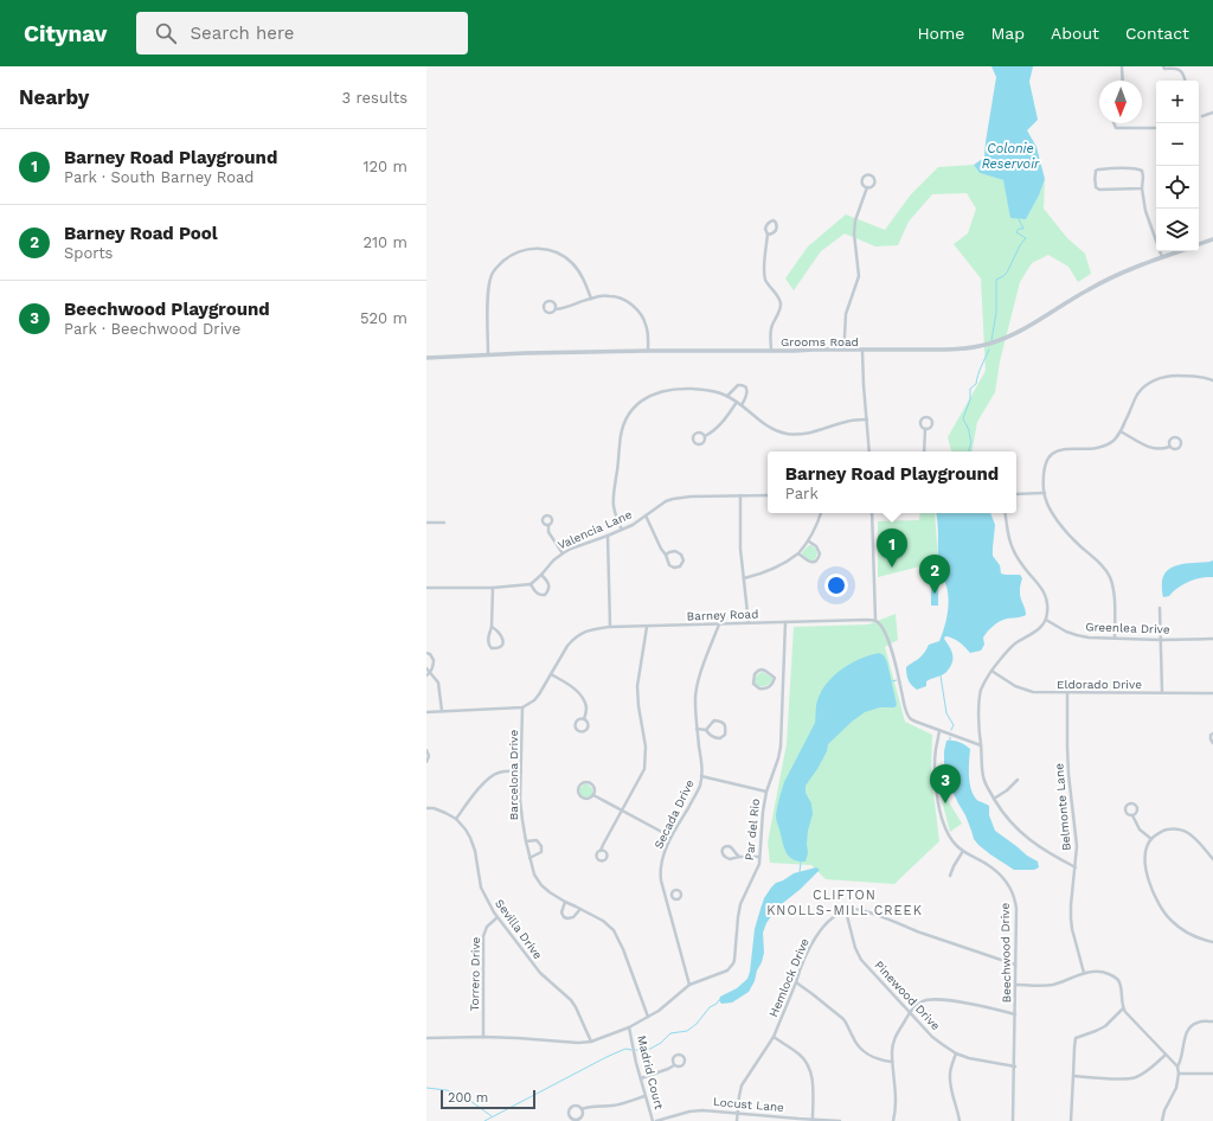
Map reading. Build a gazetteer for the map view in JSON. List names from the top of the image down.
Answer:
{
  "streets": {
    "street": [
      "Grooms Road",
      "Valencia Lane",
      "Barney Road",
      "Greenlea Drive",
      "Eldorado Drive",
      "Barcelona Drive",
      "Belmonte Lane",
      "Secada Drive",
      "Par del Rio",
      "Sevilla Drive",
      "Beechwood Drive",
      "Torrero Drive",
      "Hemlock Drive",
      "Pinewood Drive",
      "Madrid Court",
      "Locust Lane"
    ]
  },
  "crossings": [
    ["Barney Road", "Barcelona Drive"],
    ["Barney Road", "Secada Drive"],
    ["Barney Road", "Par del Rio"],
    ["Eldorado Drive", "Belmonte Lane"],
    ["Barcelona Drive", "Par del Rio"],
    ["Secada Drive", "Par del Rio"],
    ["Par del Rio", "Sevilla Drive"],
    ["Par del Rio", "Torrero Drive"],
    ["Par del Rio", "Madrid Court"],
    ["Sevilla Drive", "Torrero Drive"],
    ["Beechwood Drive", "Pinewood Drive"],
    ["Hemlock Drive", "Pinewood Drive"],
    ["Hemlock Drive", "Locust Lane"],
    ["Madrid Court", "Locust Lane"]
  ],
  "districts": ["CLIFTON KNOLLS-MILL CREEK"],
  "water": ["Colonie Reservoir"],
  "scale_bar": "200 m",
  "north": "bottom",
  "page": {
    "header": "Citynav",
    "search": "Search here",
    "nav": [
      "Home",
      "Map",
      "About",
      "Contact"
    ],
    "heading": ["Nearby", "3 results"],
    "map_buttons": ["+", "−"],
    "list": [
      {
        "mark": "1",
        "name": "Barney Road Playground",
        "note": "Park · South Barney Road",
        "value": "120 m"
      },
      {
        "mark": "2",
        "name": "Barney Road Pool",
        "note": "Sports",
        "value": "210 m"
      },
      {
        "mark": "3",
        "name": "Beechwood Playground",
        "note": "Park · Beechwood Drive",
        "value": "520 m"
      }
    ],
    "popup": ["Barney Road Playground", "Park"],
    "pins": ["1", "2", "3"],
    "scale": "200 m"
  }
}
